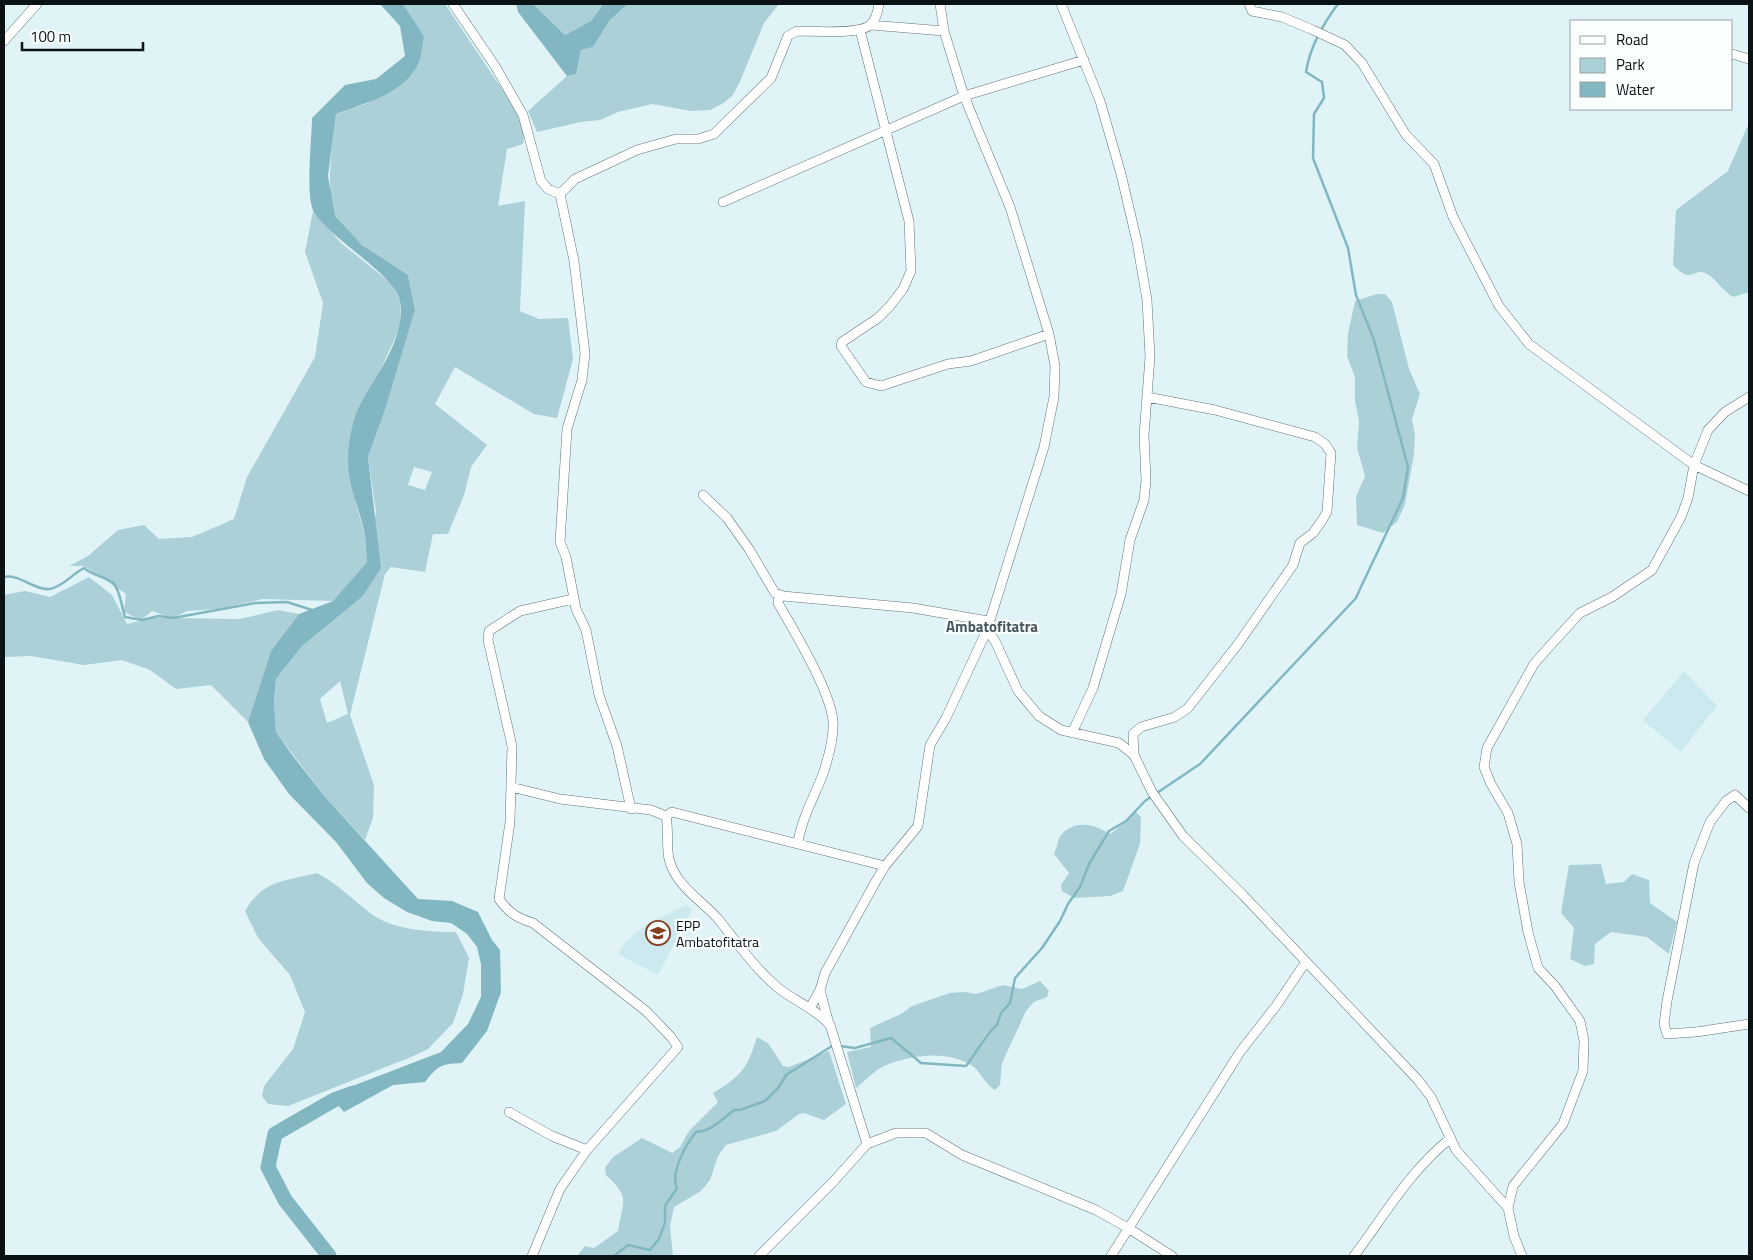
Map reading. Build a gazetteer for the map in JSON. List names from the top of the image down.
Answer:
{
  "districts": ["Ambatofitatra"],
  "places": {
    "school or university": ["EPP Ambatofitatra"]
  },
  "legend": ["Road", "Park", "Water"],
  "scale_bar": "100 m"
}
